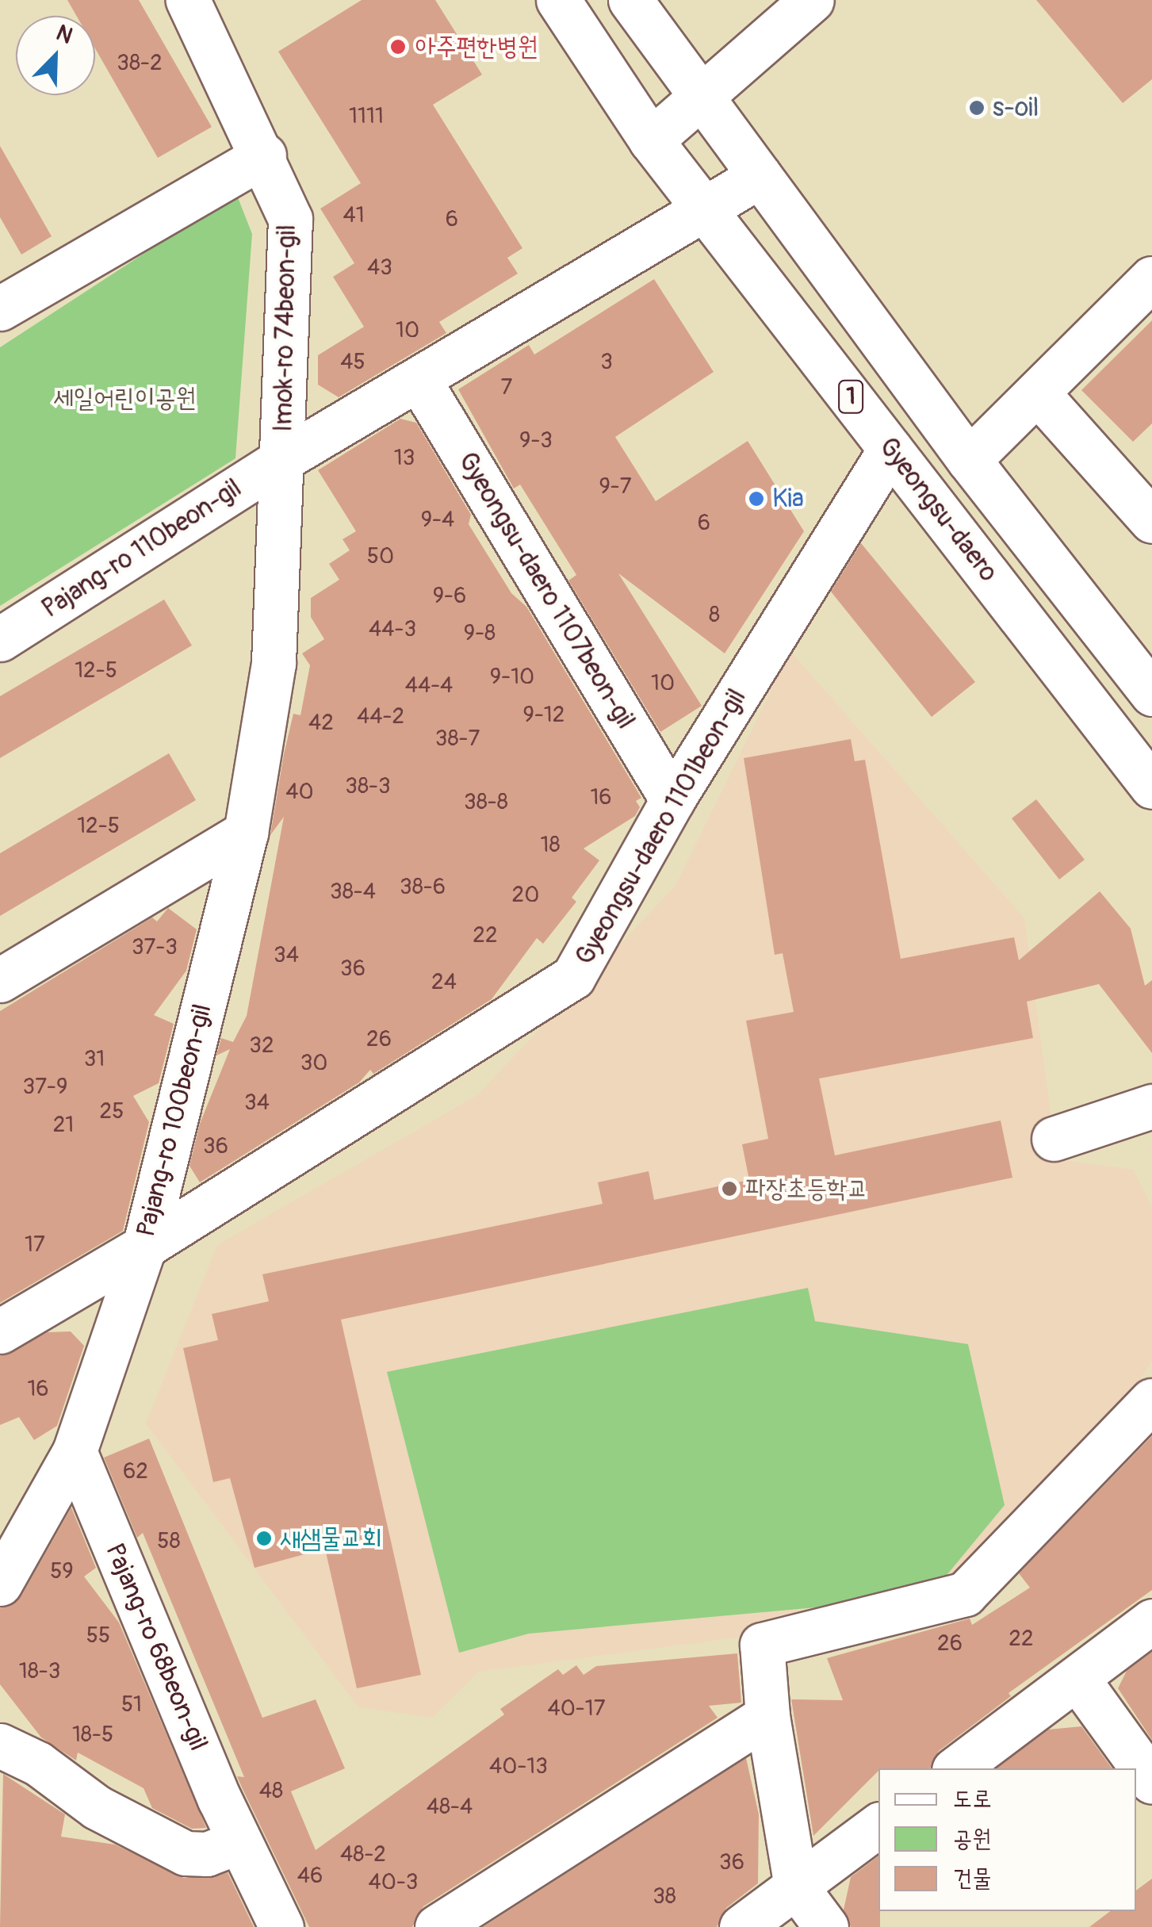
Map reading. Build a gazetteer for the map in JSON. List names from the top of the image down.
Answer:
{
  "streets": {
    "street": [
      "Imok-ro 74beon-gil",
      "1",
      "Gyeongsu-daero",
      "Pajang-ro 110beon-gil",
      "Gyeongsu-daero 1107beon-gil",
      "Gyeongsu-daero 1101beon-gil",
      "Pajang-ro 100beon-gil",
      "Pajang-ro 68beon-gil"
    ]
  },
  "crossings": [
    ["Imok-ro 74beon-gil", "Pajang-ro 110beon-gil"],
    ["Imok-ro 74beon-gil", "Pajang-ro 100beon-gil"],
    ["Gyeongsu-daero", "Gyeongsu-daero 1101beon-gil"],
    ["Pajang-ro 110beon-gil", "Pajang-ro 100beon-gil"],
    ["Gyeongsu-daero 1107beon-gil", "Gyeongsu-daero 1101beon-gil"],
    ["Gyeongsu-daero 1101beon-gil", "Pajang-ro 100beon-gil"]
  ],
  "parks": ["세일어린이공원"],
  "places": [
    "아주편한병원",
    "s-oil",
    "Kia",
    "파장초등학교",
    "새샘물교회"
  ],
  "house_numbers": [
    "38-2",
    "1111",
    "41",
    "6",
    "43",
    "10",
    "45",
    "3",
    "7",
    "9-3",
    "13",
    "9-7",
    "9-4",
    "6",
    "50",
    "9-6",
    "8",
    "44-3",
    "9-8",
    "12-5",
    "9-10",
    "10",
    "44-4",
    "9-12",
    "44-2",
    "42",
    "38-7",
    "38-3",
    "40",
    "16",
    "38-8",
    "12-5",
    "18",
    "38-6",
    "38-4",
    "20",
    "22",
    "37-3",
    "34",
    "36",
    "24",
    "26",
    "32",
    "31",
    "30",
    "37-9",
    "34",
    "25",
    "21",
    "36",
    "17",
    "16",
    "62",
    "58",
    "59",
    "55",
    "22",
    "26",
    "18-3",
    "51",
    "40-17",
    "18-5",
    "40-13",
    "48",
    "48-4",
    "48-2",
    "36",
    "46",
    "40-3",
    "38"
  ],
  "legend": ["도로", "공원", "건물"],
  "north": "top right"
}
